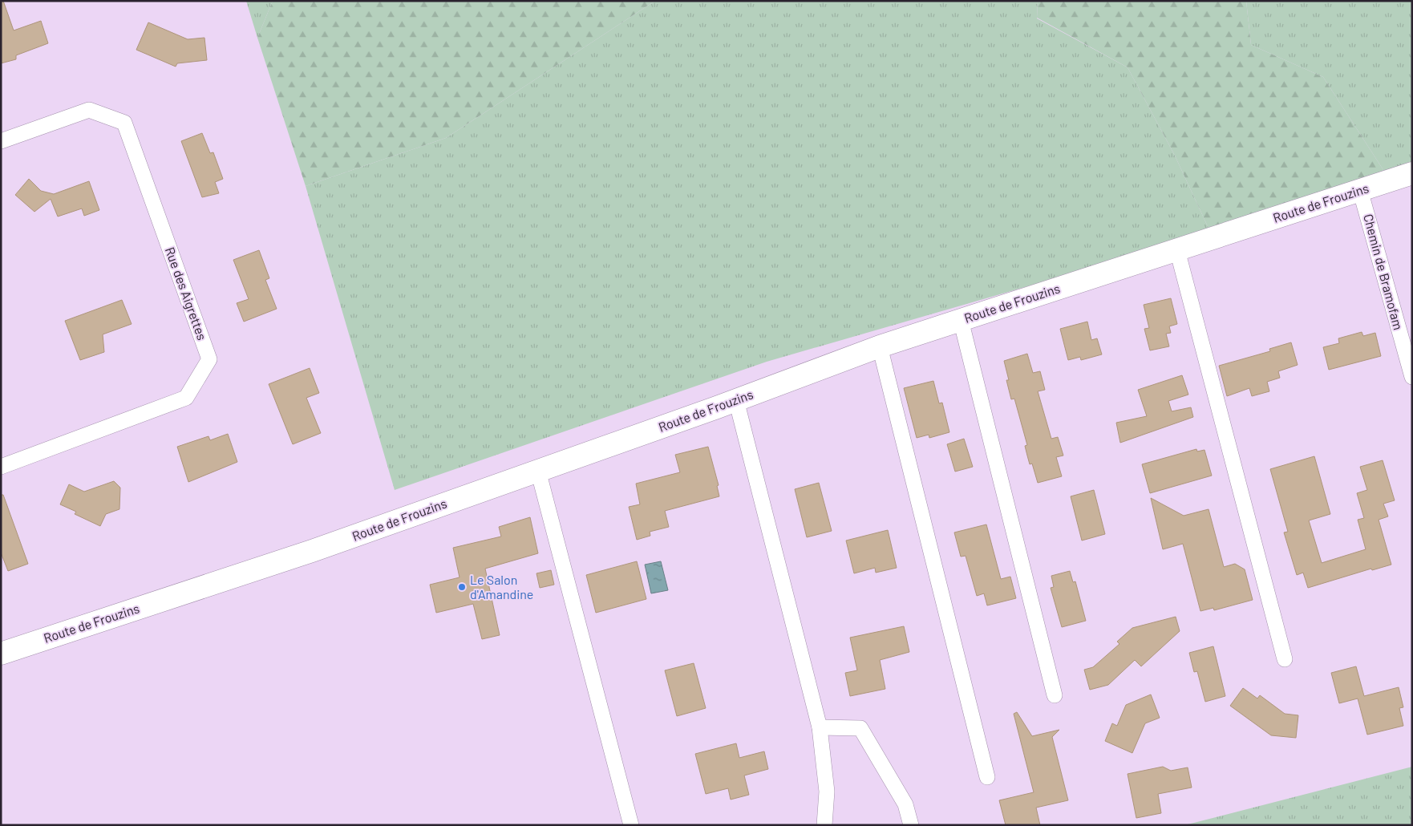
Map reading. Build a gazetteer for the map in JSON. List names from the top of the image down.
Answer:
{
  "streets": {
    "main road": ["Route de Frouzins"],
    "street": ["Chemin de Bramofam", "Rue des Aigrettes"]
  },
  "crossings": [
    ["Route de Frouzins", "Chemin de Bramofam"]
  ],
  "places": ["Le Salon d'Amandine"]
}
